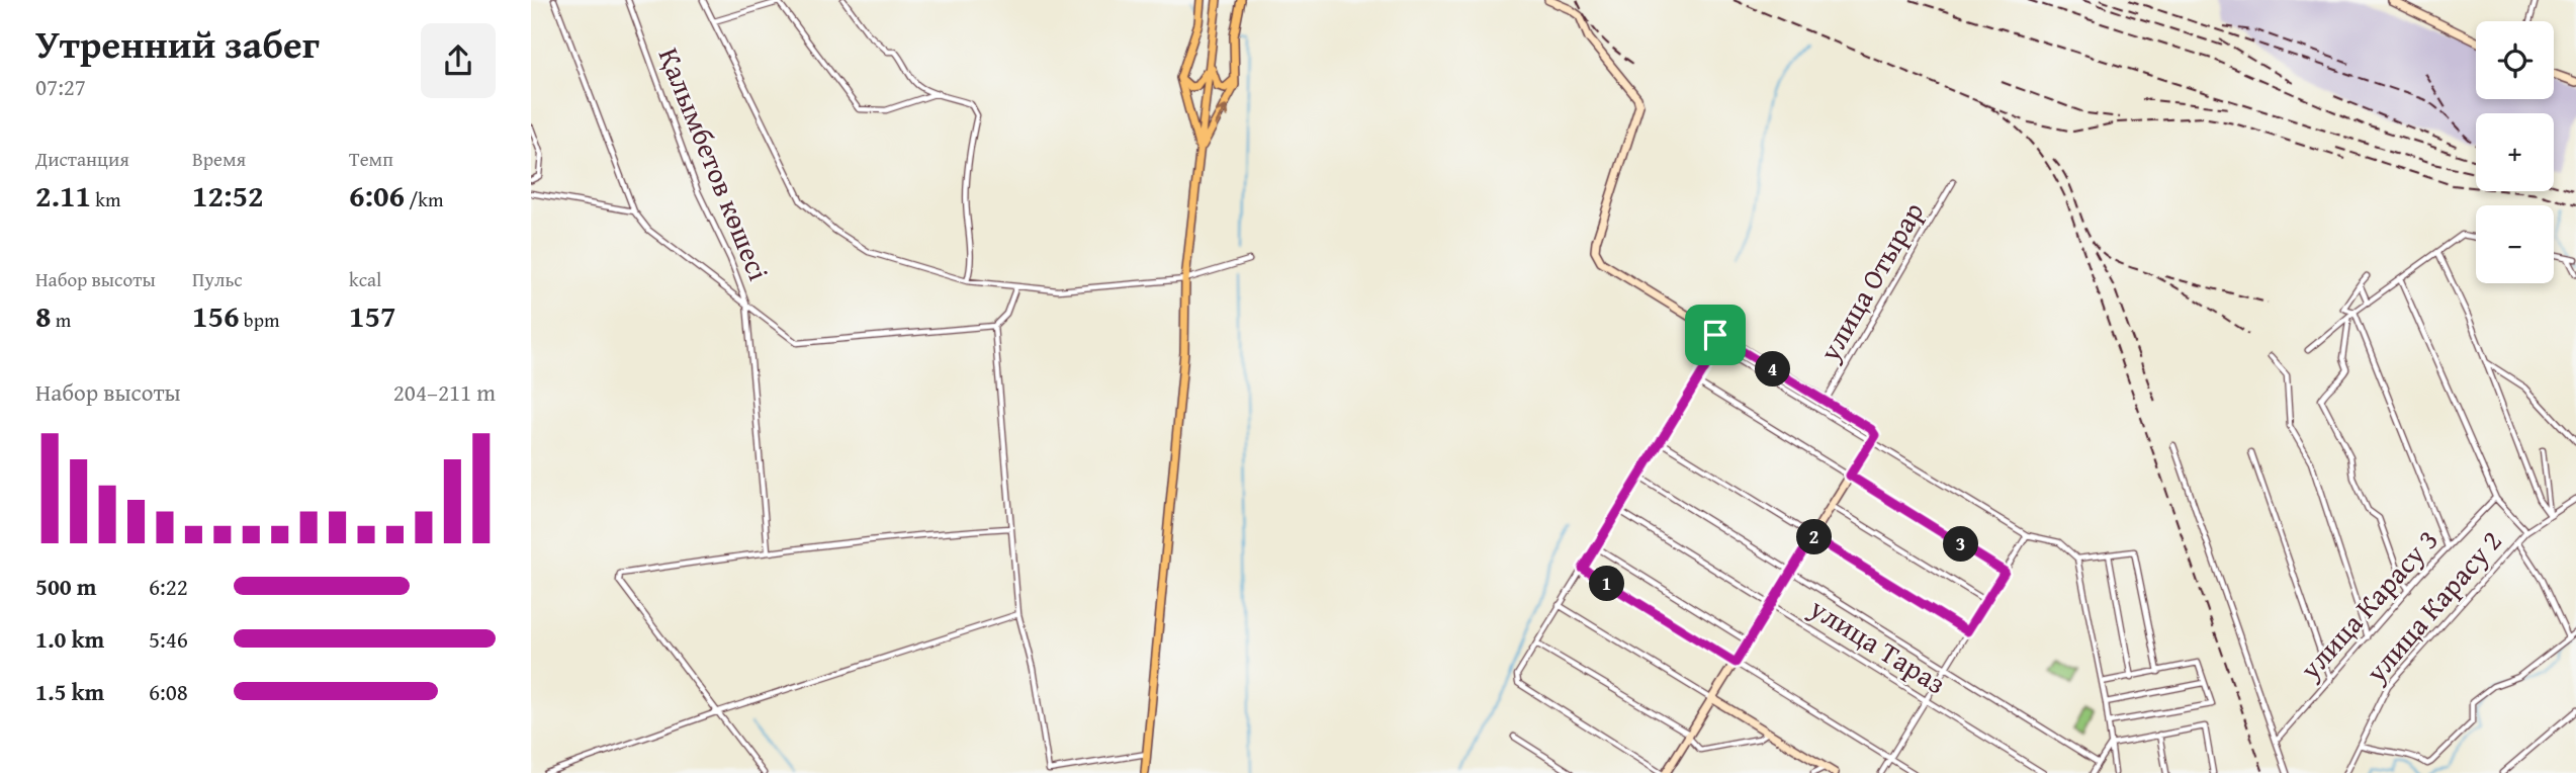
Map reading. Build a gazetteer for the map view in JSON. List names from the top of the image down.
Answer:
{
  "streets": {
    "street": [
      "Қалымбетов көшесі",
      "улица Отырар",
      "улица Карасу 3",
      "улица Карасу 2",
      "улица Тараз"
    ]
  },
  "page": {
    "heading": ["Утренний забег", "07:27"],
    "map_buttons": ["+", "−"],
    "stats": [
      ["Дистанция", "2.11 km"],
      ["Время", "12:52"],
      ["Темп", "6:06 /km"],
      ["Набор высоты", "8 m"],
      ["Пульс", "156 bpm"],
      ["kcal", "157"]
    ],
    "pins": [
      "4",
      "2",
      "3",
      "1"
    ],
    "chart": ["Набор высоты", "204–211 m"],
    "list": [
      {
        "name": "500 m",
        "note": "6:22"
      },
      {
        "name": "1.0 km",
        "note": "5:46"
      },
      {
        "name": "1.5 km",
        "note": "6:08"
      }
    ]
  }
}
